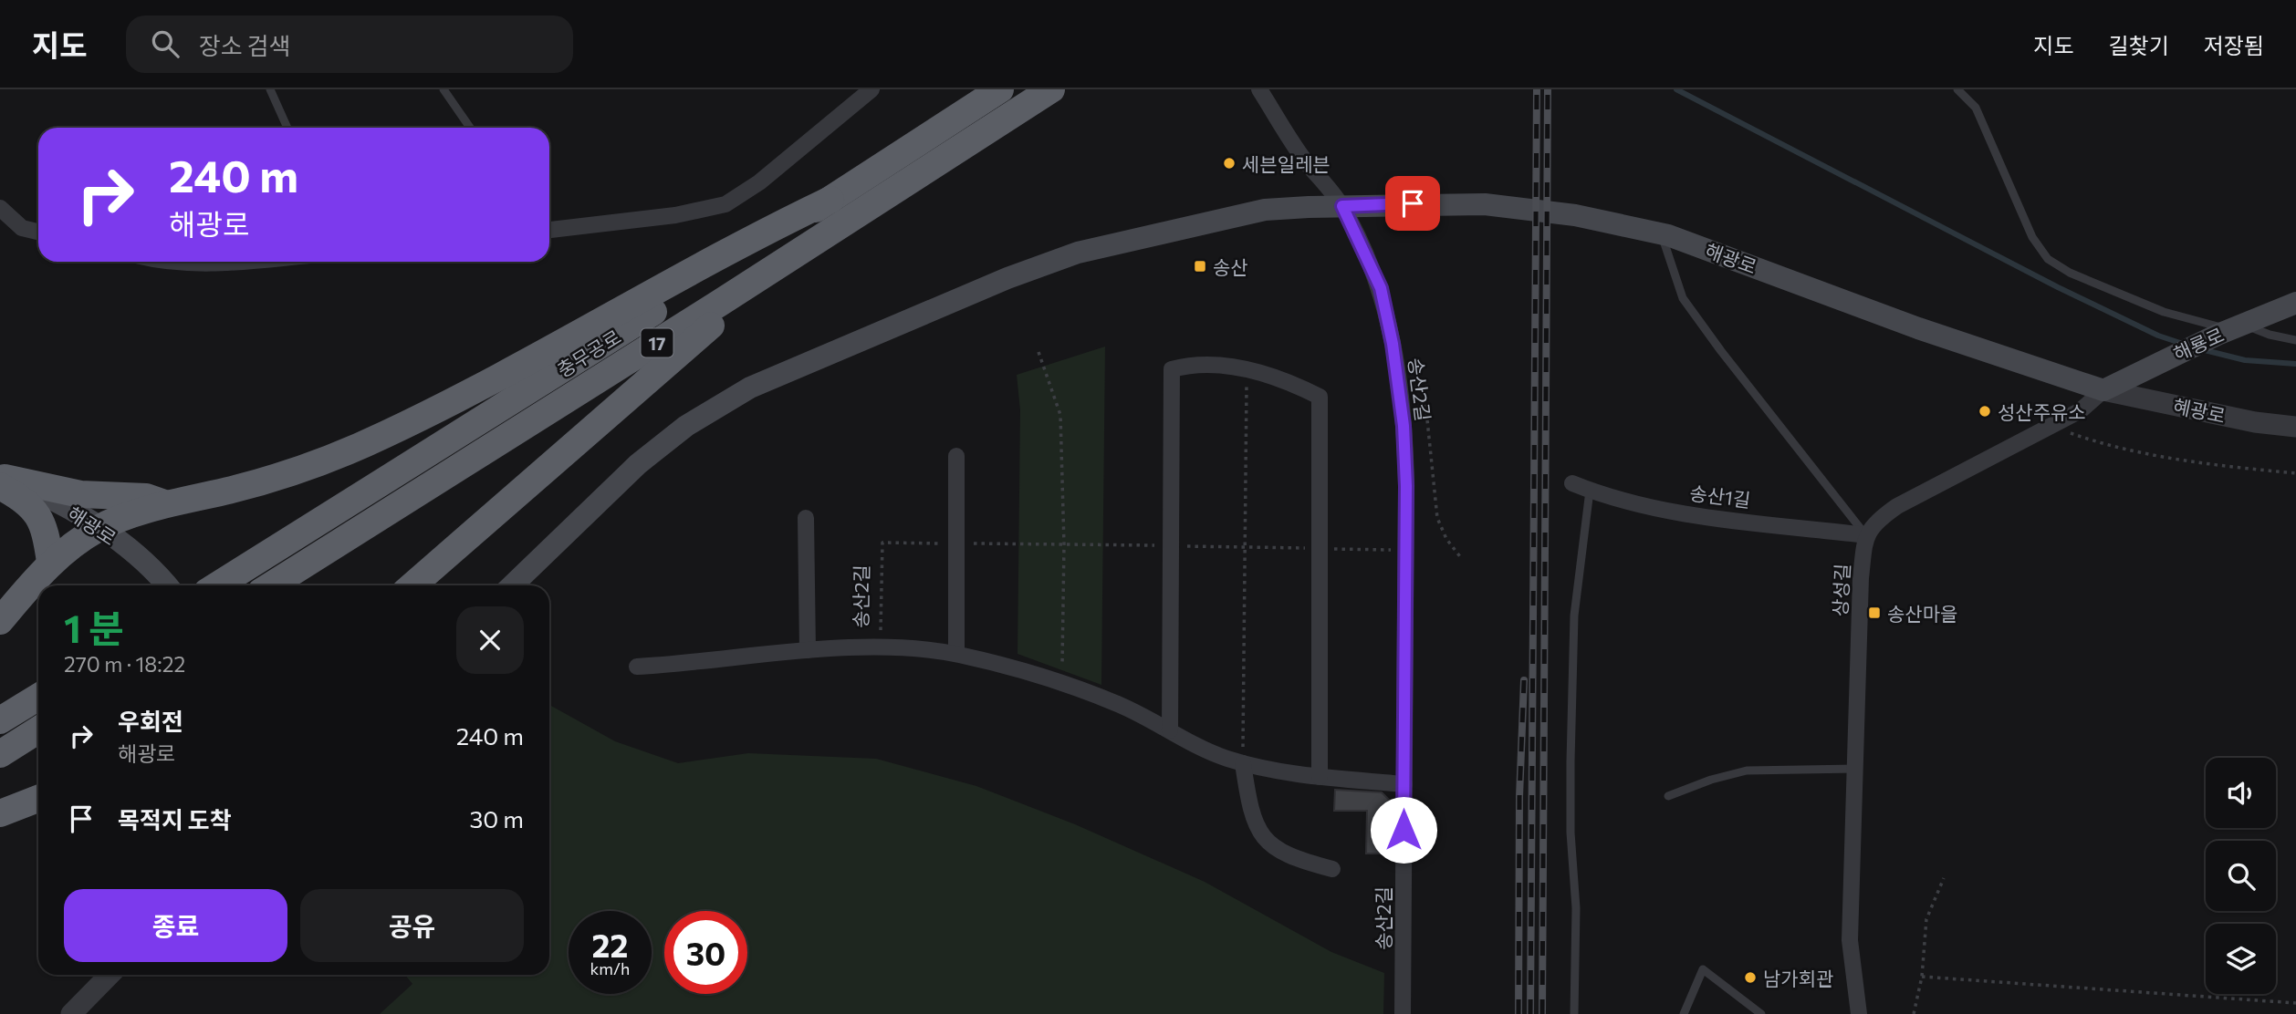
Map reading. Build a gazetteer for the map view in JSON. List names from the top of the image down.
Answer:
{
  "streets": {
    "highway": ["17", "충무공로"],
    "main road": ["해광로", "해룡로"],
    "street": [
      "송산2길",
      "혜광로",
      "송산1길",
      "상성길"
    ]
  },
  "crossings": [
    ["해광로", "해룡로"],
    ["해광로", "송산2길"],
    ["해광로", "혜광로"],
    ["해룡로", "혜광로"],
    ["송산1길", "상성길"]
  ],
  "places": {
    "other": ["세븐일레븐", "성산주유소", "남가회관"],
    "transit": ["송산", "송산마을"]
  },
  "page": {
    "header": "지도",
    "search": "장소 검색",
    "nav": ["지도", "길찾기", "저장됨"],
    "turn": ["240 m", "해광로"],
    "heading": ["1 분", "270 m · 18:22"],
    "list": [
      {
        "name": "우회전",
        "note": "해광로",
        "value": "240 m"
      },
      {
        "name": "목적지 도착",
        "value": "30 m"
      }
    ],
    "buttons": ["종료", "공유"],
    "speed": "22 km/h",
    "limit": "30"
  }
}
